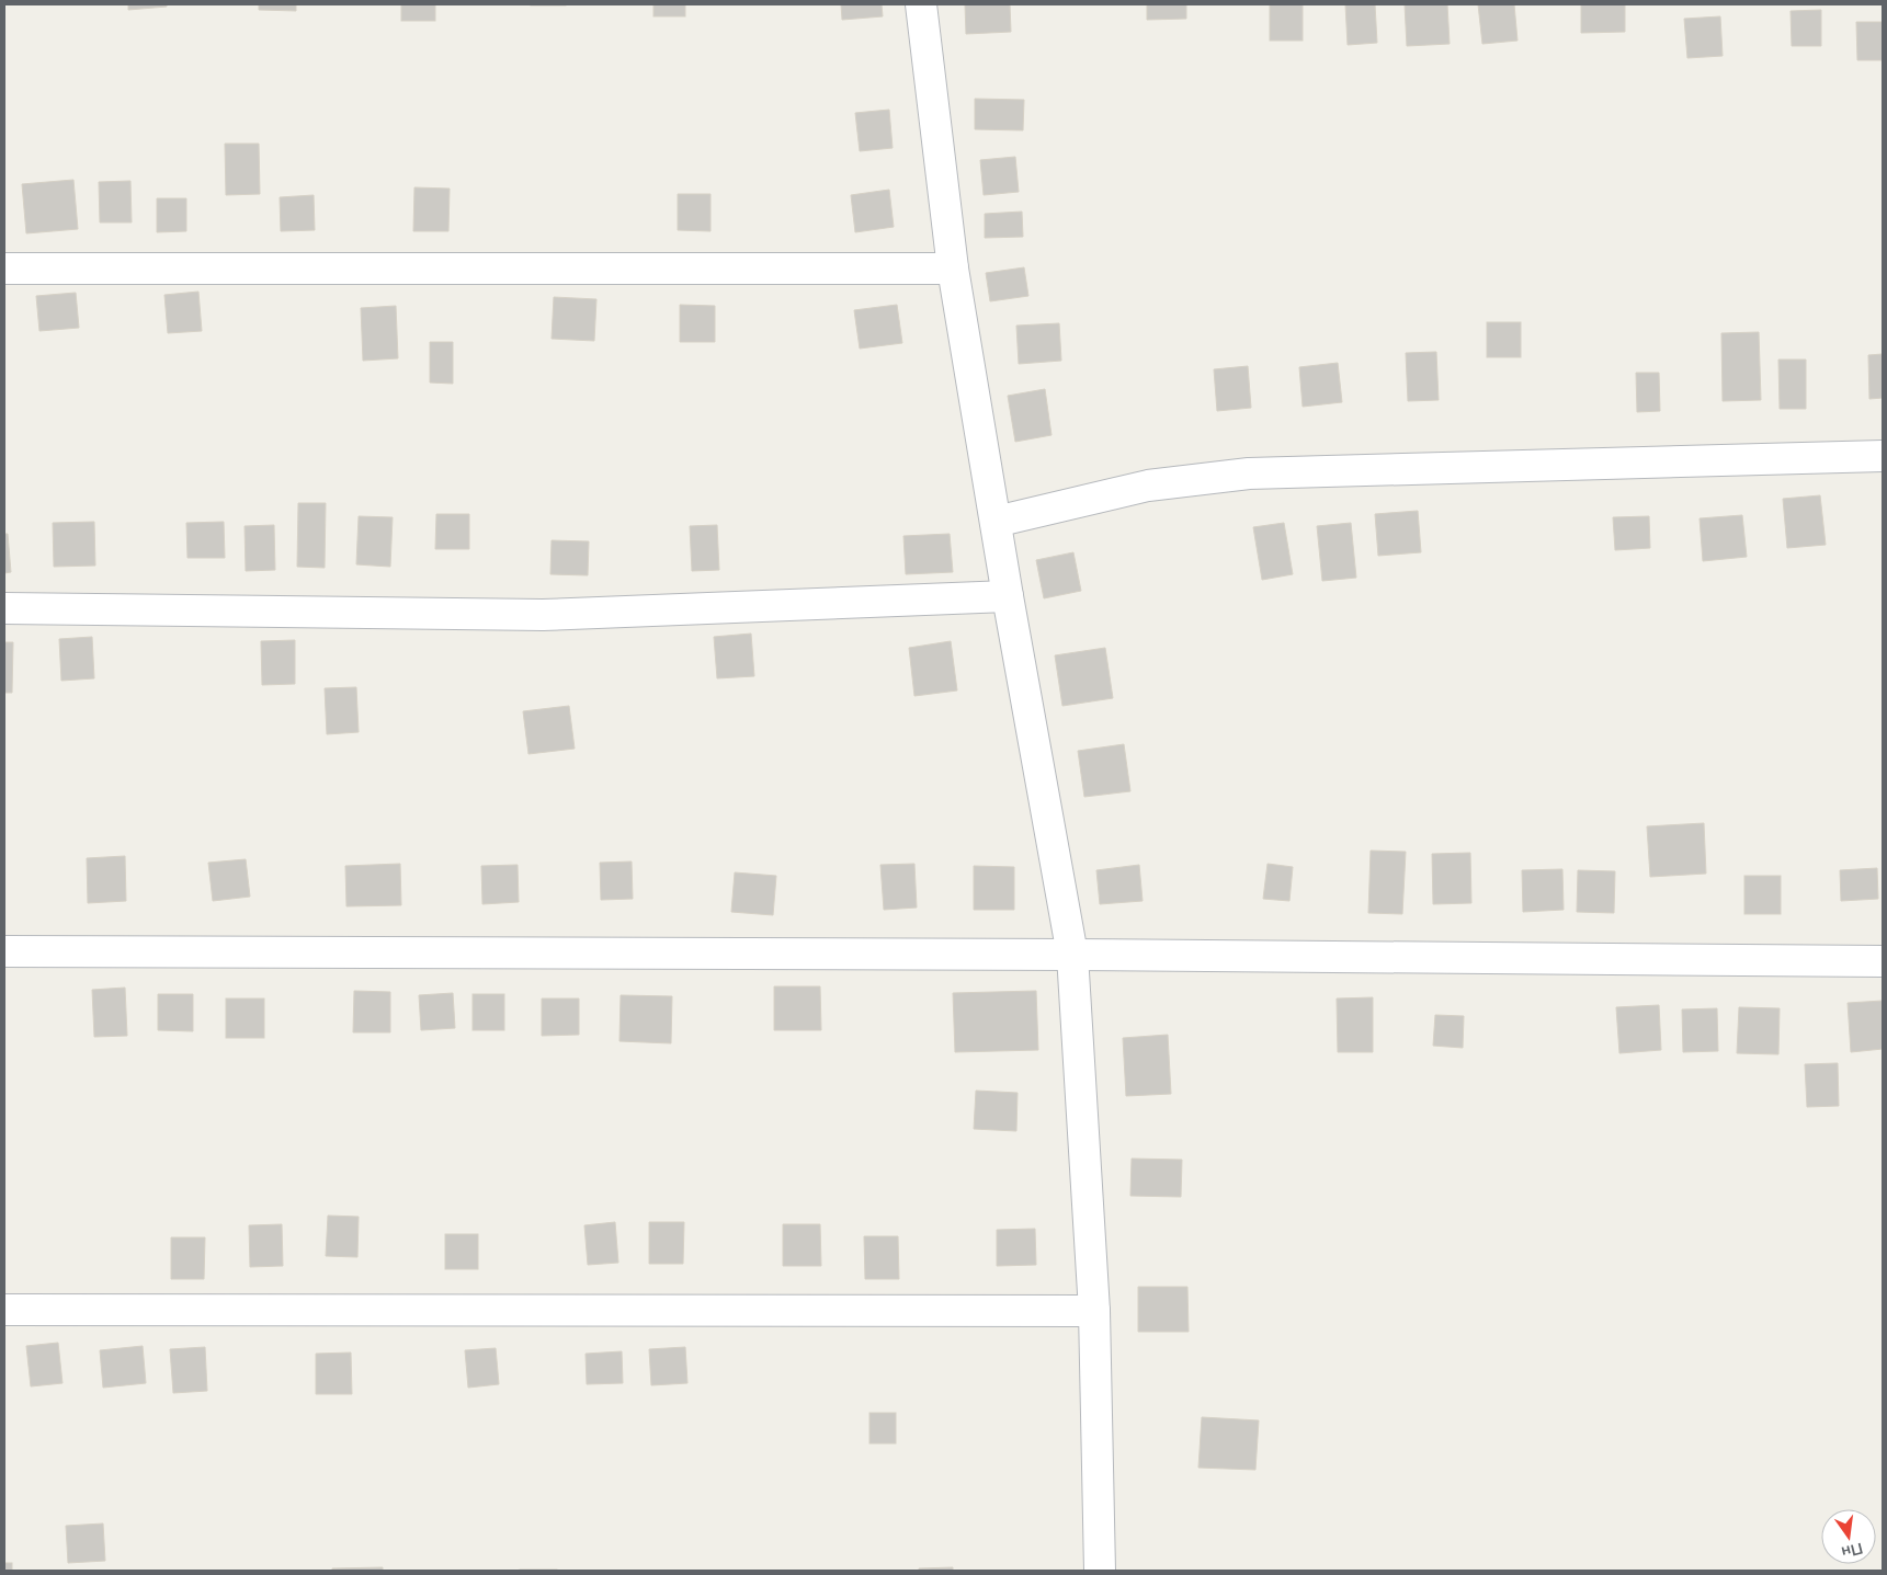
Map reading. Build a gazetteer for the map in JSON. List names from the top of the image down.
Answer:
{
  "north": "bottom"
}
